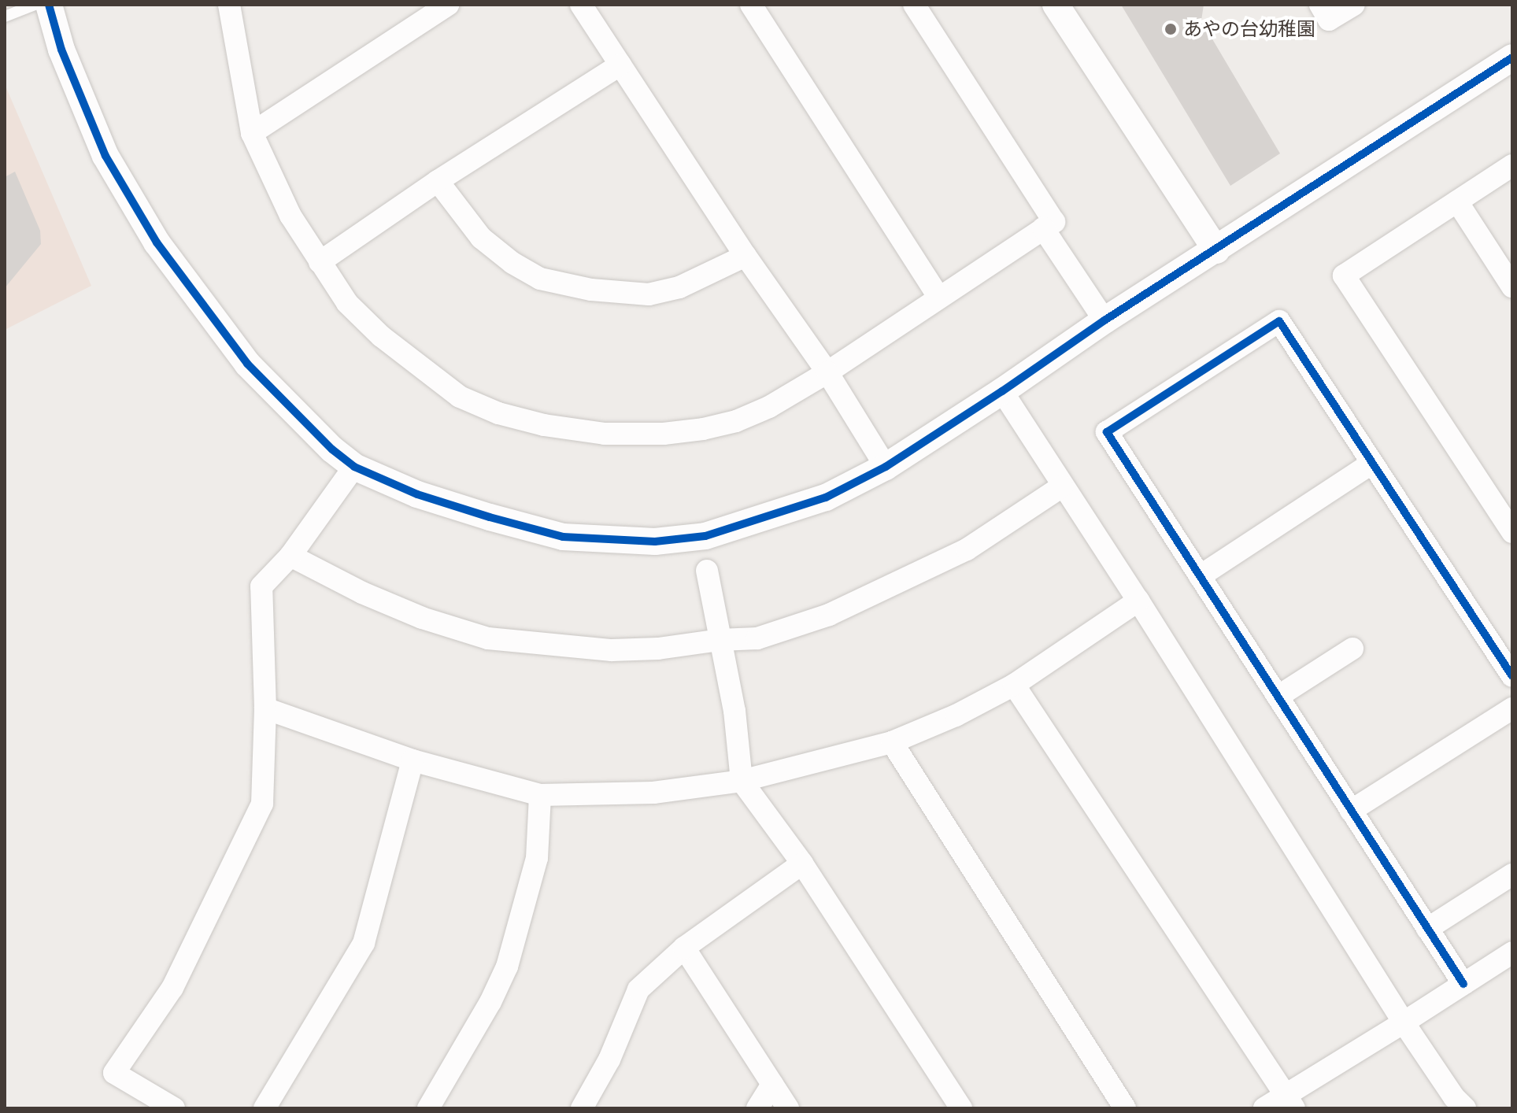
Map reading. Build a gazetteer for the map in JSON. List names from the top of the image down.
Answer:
{
  "places": ["あやの台幼稚園"]
}
